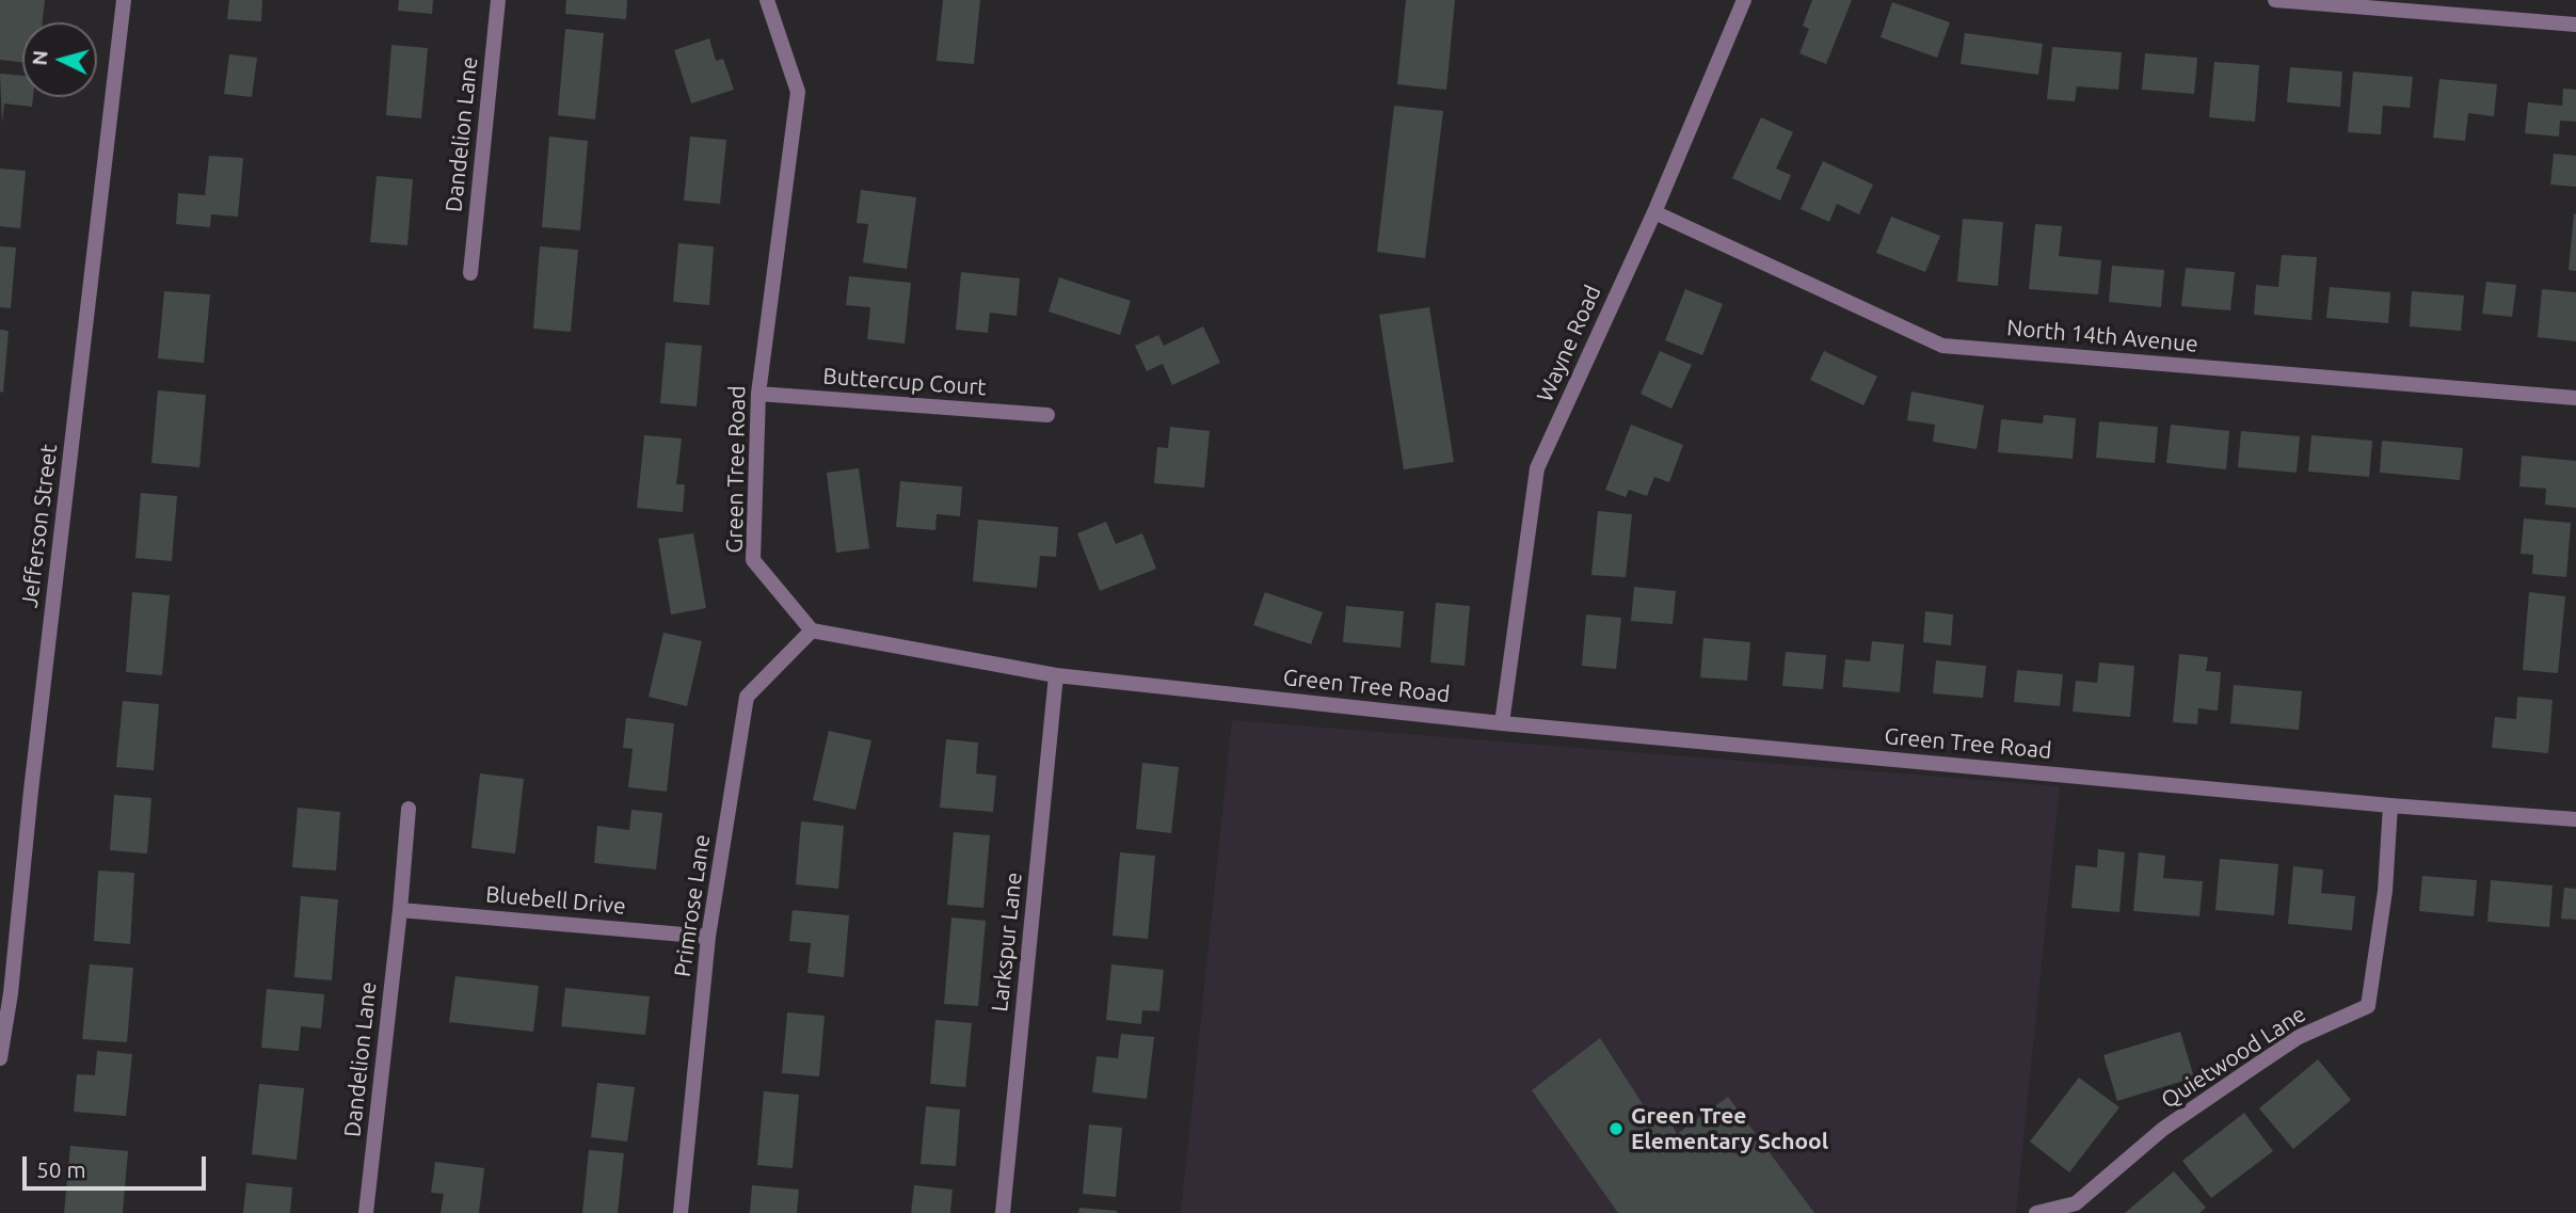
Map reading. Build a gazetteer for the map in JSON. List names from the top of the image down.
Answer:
{
  "streets": {
    "street": [
      "Dandelion Lane",
      "North 14th Avenue",
      "Wayne Road",
      "Buttercup Court",
      "Green Tree Road",
      "Jefferson Street",
      "Bluebell Drive",
      "Primrose Lane",
      "Larkspur Lane",
      "Quietwood Lane"
    ]
  },
  "crossings": [
    ["Dandelion Lane", "Bluebell Drive"],
    ["North 14th Avenue", "Wayne Road"],
    ["Wayne Road", "Green Tree Road"],
    ["Buttercup Court", "Green Tree Road"],
    ["Green Tree Road", "Primrose Lane"],
    ["Green Tree Road", "Larkspur Lane"],
    ["Green Tree Road", "Quietwood Lane"],
    ["Bluebell Drive", "Primrose Lane"]
  ],
  "places": ["Green Tree Elementary School"],
  "scale_bar": "50 m",
  "north": "left"
}
